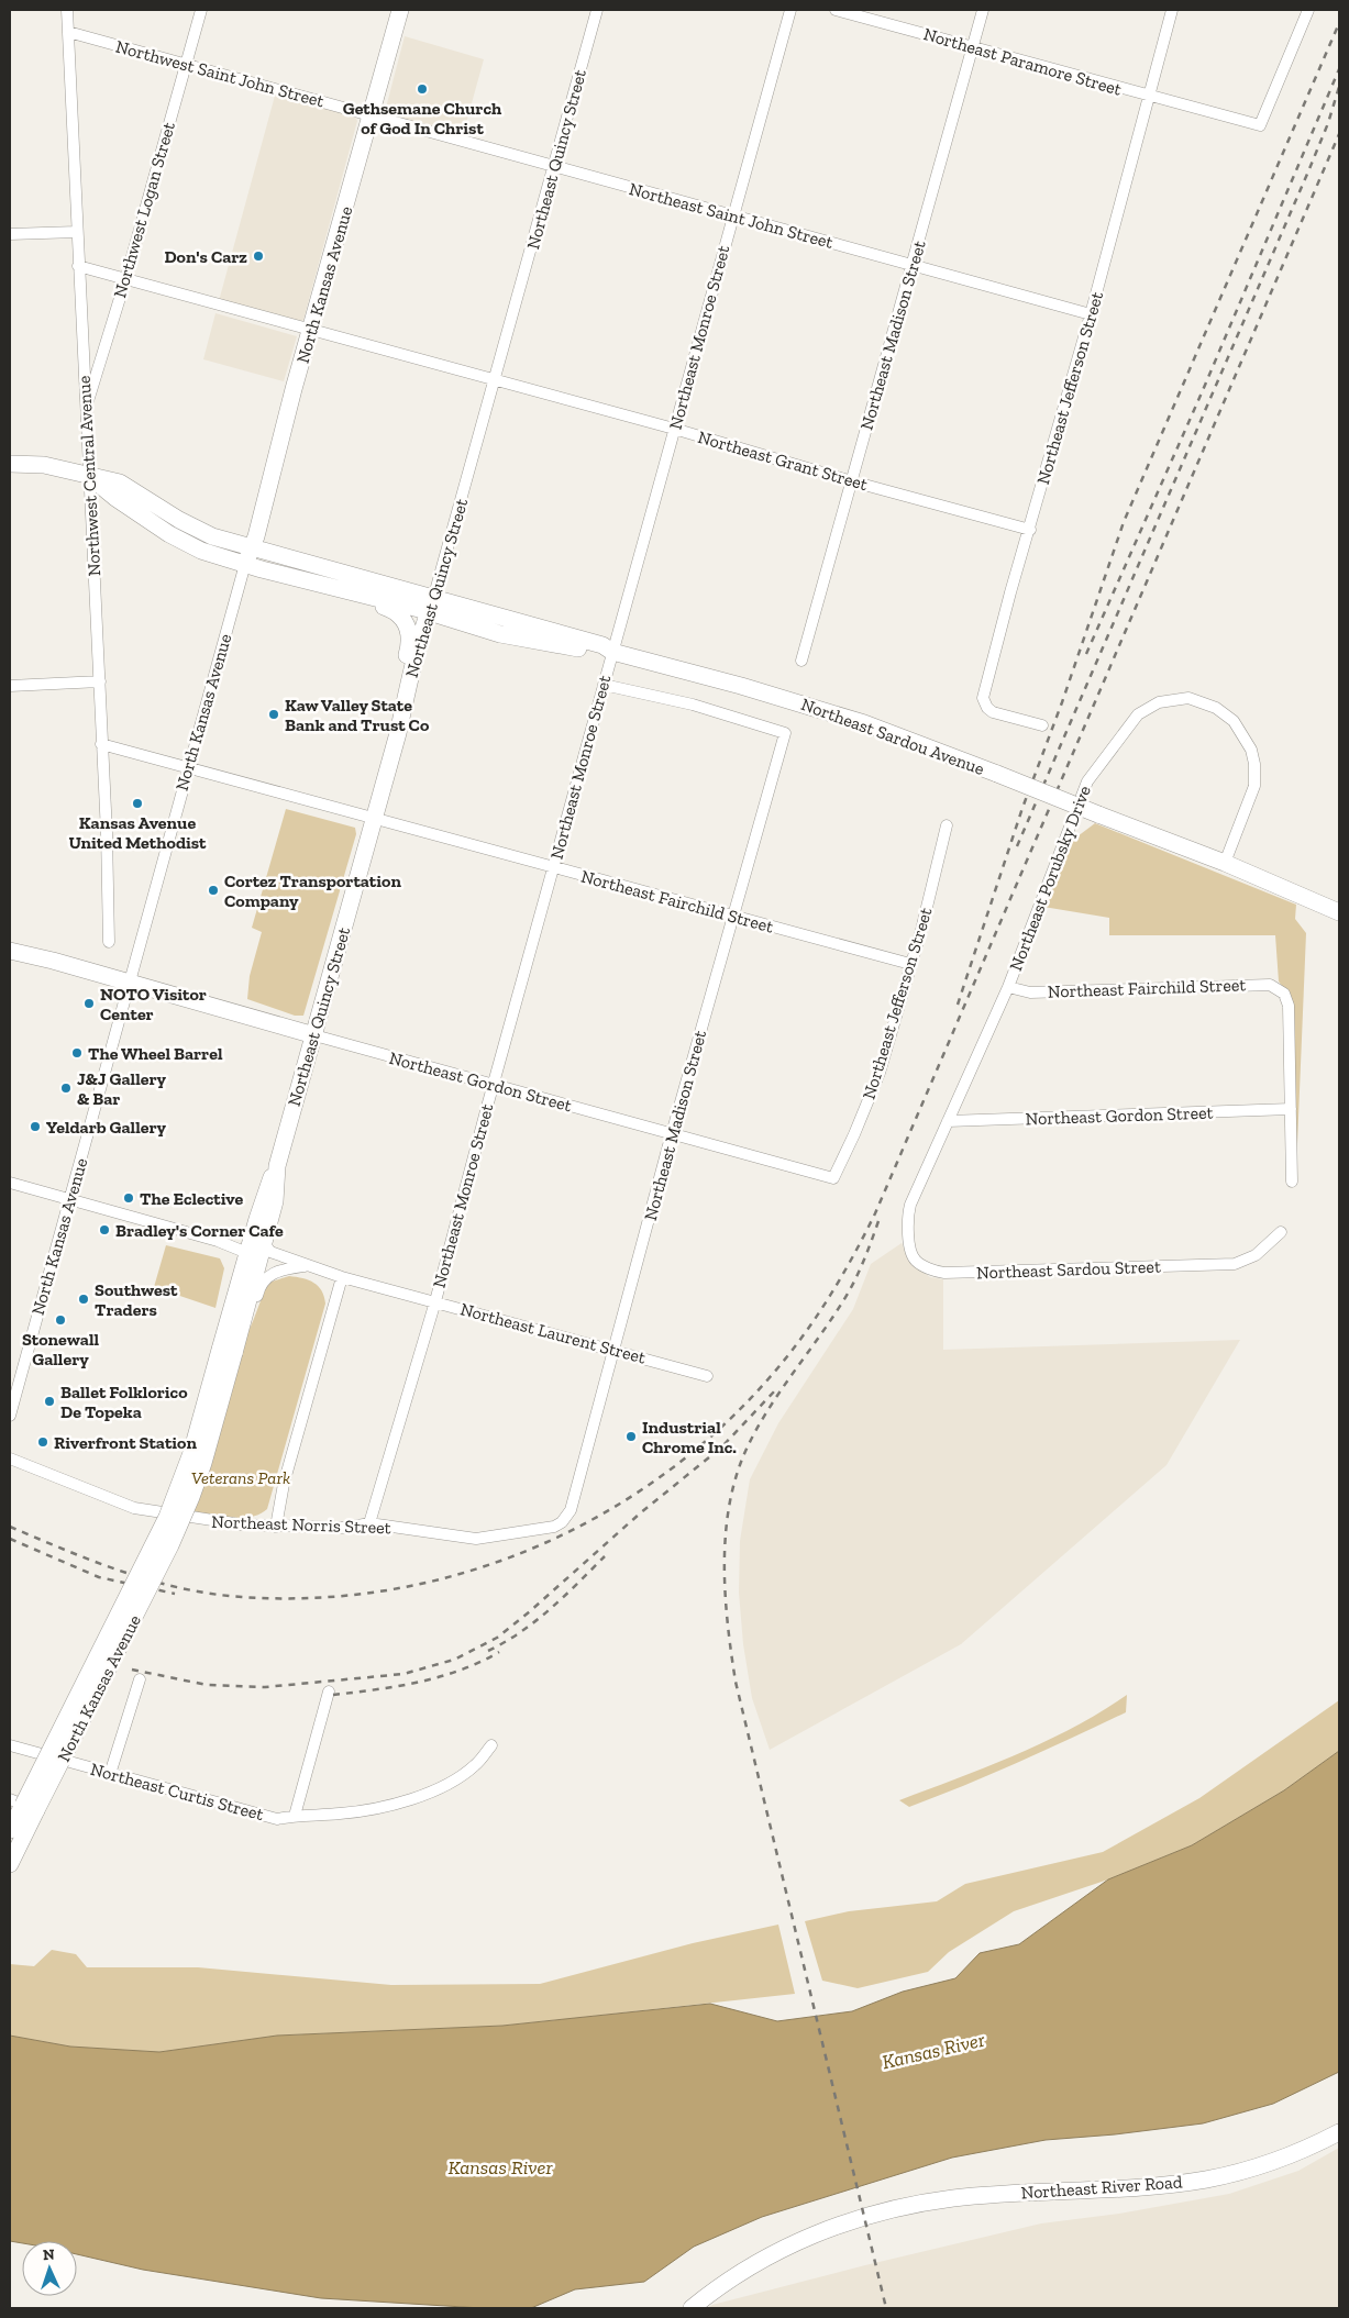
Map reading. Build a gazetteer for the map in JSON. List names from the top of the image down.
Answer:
{
  "streets": {
    "main road": [
      "Northeast Quincy Street",
      "North Kansas Avenue",
      "Northeast Sardou Avenue",
      "Northeast Gordon Street",
      "Northeast River Road"
    ],
    "street": [
      "Northeast Paramore Street",
      "Northwest Saint John Street",
      "Northwest Logan Street",
      "Northeast Saint John Street",
      "Northeast Madison Street",
      "Northeast Monroe Street",
      "Northeast Jefferson Street",
      "Northeast Grant Street",
      "Northwest Central Avenue",
      "Northeast Porubsky Drive",
      "Northeast Fairchild Street",
      "Northeast Sardou Street",
      "Northeast Laurent Street",
      "Northeast Norris Street",
      "Northeast Curtis Street"
    ]
  },
  "crossings": [
    ["Northeast Paramore Street", "Northeast Madison Street"],
    ["Northeast Paramore Street", "Northeast Jefferson Street"],
    ["Northwest Saint John Street", "Northwest Logan Street"],
    ["Northwest Saint John Street", "Northeast Saint John Street"],
    ["Northwest Saint John Street", "North Kansas Avenue"],
    ["Northwest Saint John Street", "Northwest Central Avenue"],
    ["Northeast Quincy Street", "Northeast Saint John Street"],
    ["Northeast Quincy Street", "North Kansas Avenue"],
    ["Northeast Quincy Street", "Northeast Grant Street"],
    ["Northeast Quincy Street", "Northeast Sardou Avenue"],
    ["Northeast Quincy Street", "Northeast Fairchild Street"],
    ["Northeast Quincy Street", "Northeast Gordon Street"],
    ["Northeast Quincy Street", "Northeast Laurent Street"],
    ["Northwest Logan Street", "Northeast Grant Street"],
    ["Northwest Logan Street", "Northwest Central Avenue"],
    ["Northeast Saint John Street", "North Kansas Avenue"],
    ["Northeast Saint John Street", "Northeast Madison Street"],
    ["Northeast Saint John Street", "Northeast Monroe Street"],
    ["Northeast Saint John Street", "Northeast Jefferson Street"],
    ["North Kansas Avenue", "Northeast Grant Street"],
    ["North Kansas Avenue", "Northeast Fairchild Street"],
    ["North Kansas Avenue", "Northeast Gordon Street"],
    ["North Kansas Avenue", "Northeast Laurent Street"],
    ["Northeast Madison Street", "Northeast Monroe Street"],
    ["Northeast Madison Street", "Northeast Grant Street"],
    ["Northeast Madison Street", "Northeast Fairchild Street"],
    ["Northeast Madison Street", "Northeast Gordon Street"],
    ["Northeast Madison Street", "Northeast Laurent Street"],
    ["Northeast Madison Street", "Northeast Norris Street"],
    ["Northeast Monroe Street", "Northeast Grant Street"],
    ["Northeast Monroe Street", "Northeast Sardou Avenue"],
    ["Northeast Monroe Street", "Northeast Fairchild Street"],
    ["Northeast Monroe Street", "Northeast Gordon Street"],
    ["Northeast Monroe Street", "Northeast Laurent Street"],
    ["Northeast Monroe Street", "Northeast Norris Street"],
    ["Northeast Jefferson Street", "Northeast Grant Street"],
    ["Northeast Jefferson Street", "Northeast Fairchild Street"],
    ["Northeast Jefferson Street", "Northeast Gordon Street"],
    ["Northeast Grant Street", "Northwest Central Avenue"],
    ["Northwest Central Avenue", "Northeast Fairchild Street"],
    ["Northeast Sardou Avenue", "Northeast Porubsky Drive"],
    ["Northeast Porubsky Drive", "Northeast Fairchild Street"],
    ["Northeast Porubsky Drive", "Northeast Gordon Street"],
    ["Northeast Porubsky Drive", "Northeast Sardou Street"],
    ["Northeast Fairchild Street", "Northeast Gordon Street"]
  ],
  "water": ["Kansas River"],
  "parks": ["Veterans Park"],
  "places": [
    "Gethsemane Church of God In Christ",
    "Don's Carz",
    "Kaw Valley State Bank and Trust Co",
    "Kansas Avenue United Methodist",
    "Cortez Transportation Company",
    "NOTO Visitor Center",
    "The Wheel Barrel",
    "J&J Gallery & Bar",
    "Yeldarb Gallery",
    "The Eclective",
    "Bradley's Corner Cafe",
    "Southwest Traders",
    "Stonewall Gallery",
    "Ballet Folklorico De Topeka",
    "Industrial Chrome Inc.",
    "Riverfront Station"
  ],
  "north": "top"
}
